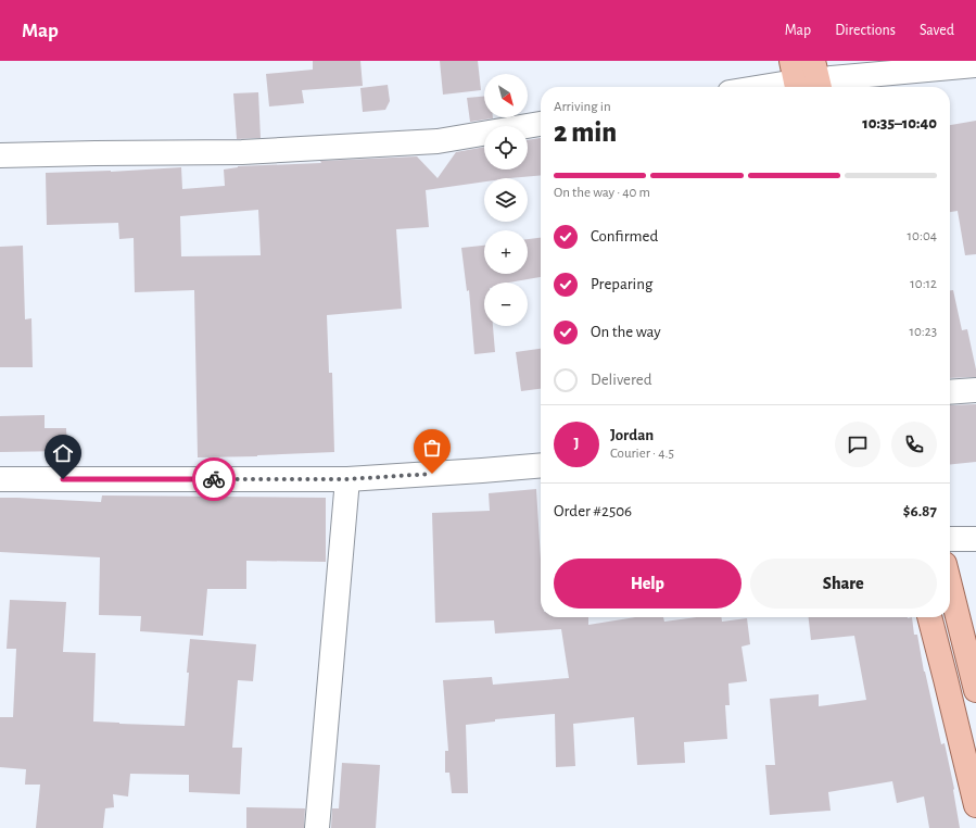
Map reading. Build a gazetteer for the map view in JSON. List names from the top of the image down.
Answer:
{
  "north": "bottom right",
  "page": {
    "header": "Map",
    "nav": ["Map", "Directions", "Saved"],
    "map_buttons": ["+", "−"],
    "heading": ["2 min", "Arriving in", "10:35–10:40"],
    "panel": [
      "Jordan",
      "Courier · 4.5",
      "Order #2506",
      "$6.87"
    ],
    "bar": "On the way · 40 m",
    "list": [
      ["Confirmed", "10:04"],
      ["Preparing", "10:12"],
      ["On the way", "10:23"],
      "Delivered"
    ],
    "round": "J",
    "buttons": ["Help", "Share"]
  }
}
